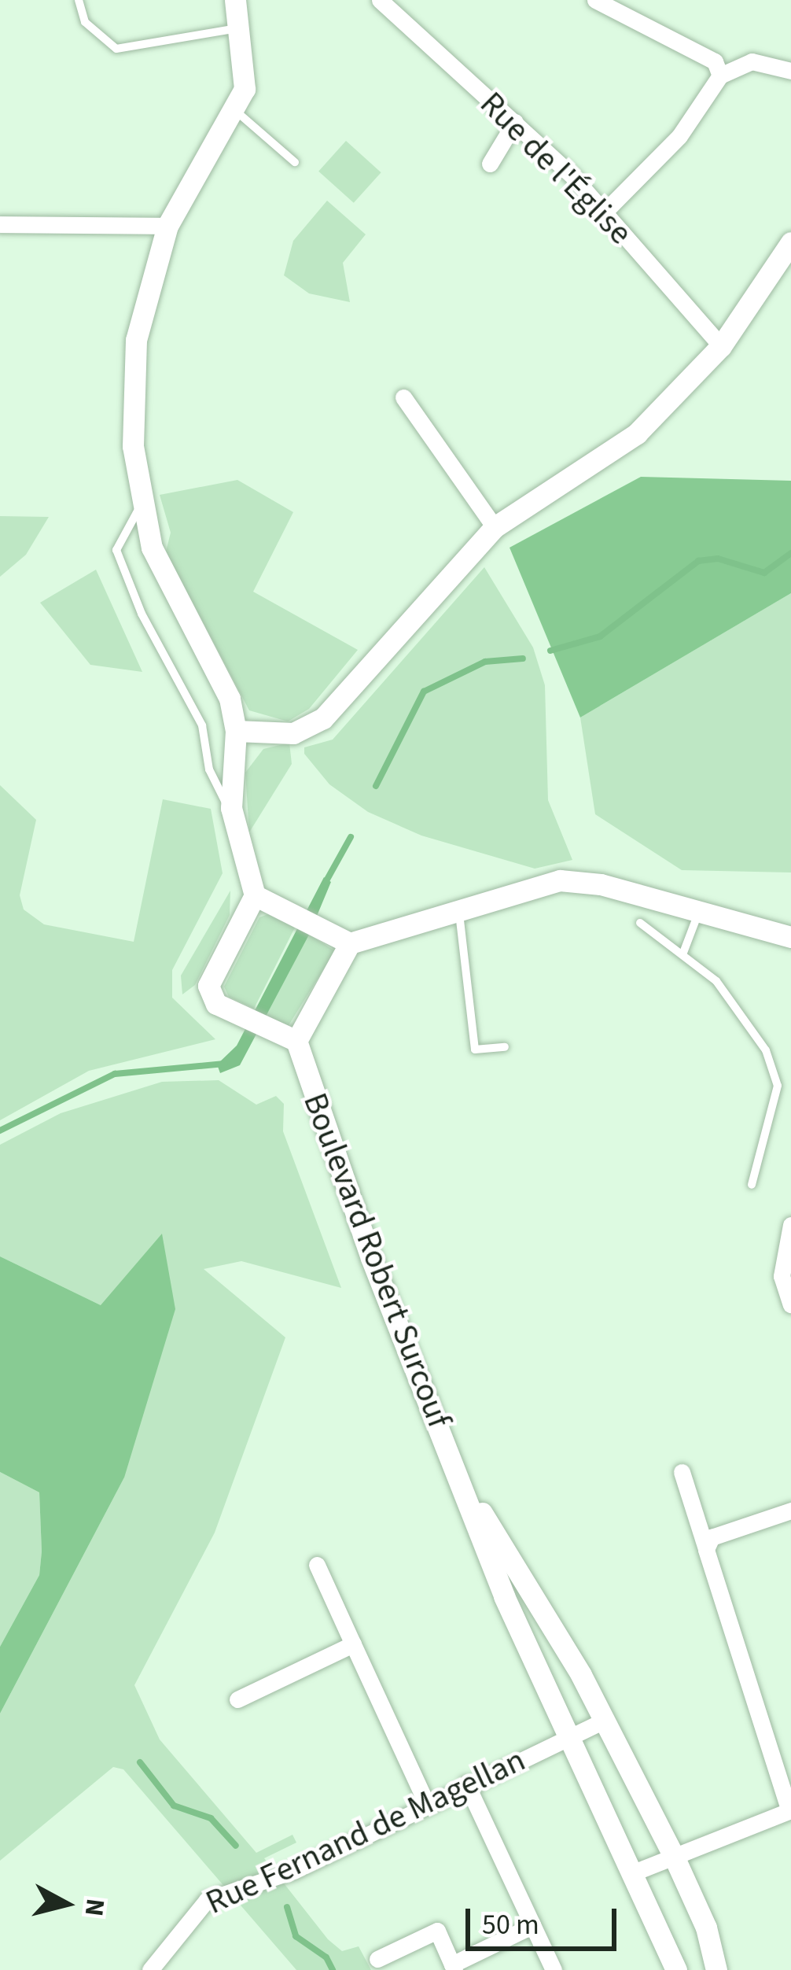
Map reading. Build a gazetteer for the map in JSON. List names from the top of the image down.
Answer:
{
  "streets": {
    "street": ["Rue de l'Église", "Boulevard Robert Surcouf", "Rue Fernand de Magellan"]
  },
  "crossings": [
    ["Boulevard Robert Surcouf", "Rue Fernand de Magellan"]
  ],
  "scale_bar": "50 m",
  "north": "right"
}
